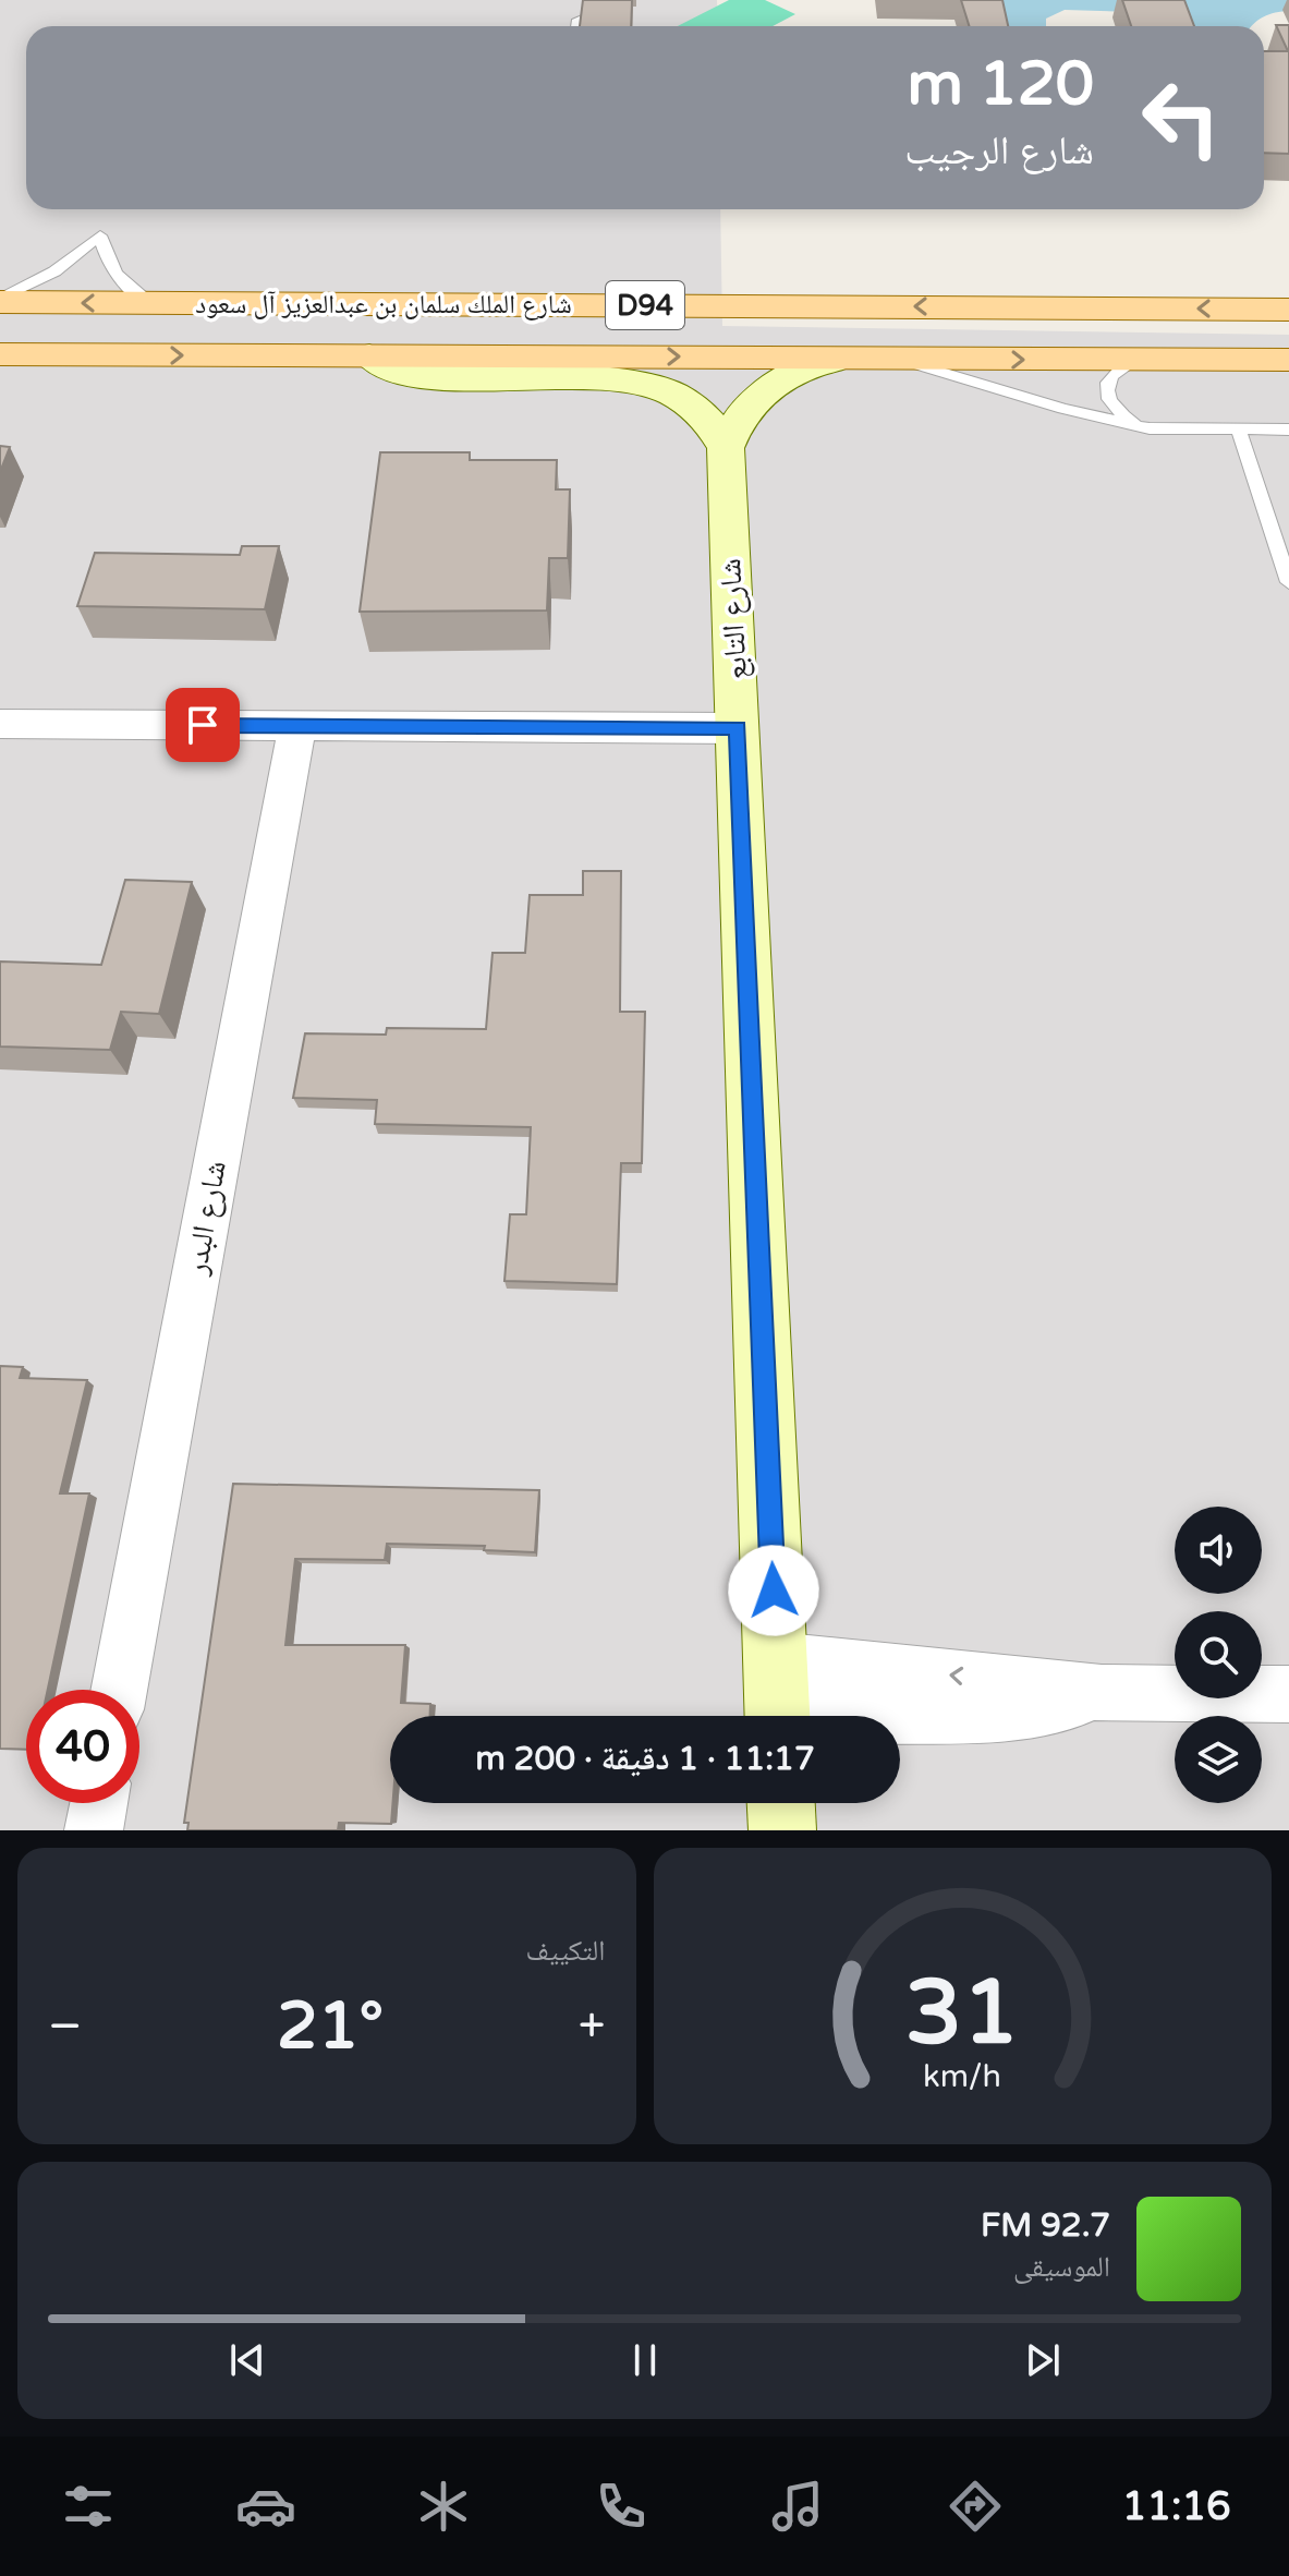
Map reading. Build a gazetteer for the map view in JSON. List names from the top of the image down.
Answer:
{
  "streets": {
    "main road": ["شارع الملك سلمان بن عبدالعزيز آل سعود", "D94"],
    "street": ["شارع التابع", "شارع البدر"]
  },
  "page": {
    "turn": ["120 m", "شارع الرجيب"],
    "limit": "40",
    "trip": "11:17 · 1 دقيقة · 200 m",
    "tile": "التكييف",
    "heat": ["−", "21°", "+"],
    "song": ["92.7 FM", "الموسيقى"],
    "tabs": "11:16",
    "gauge": ["31", "km/h"]
  }
}
